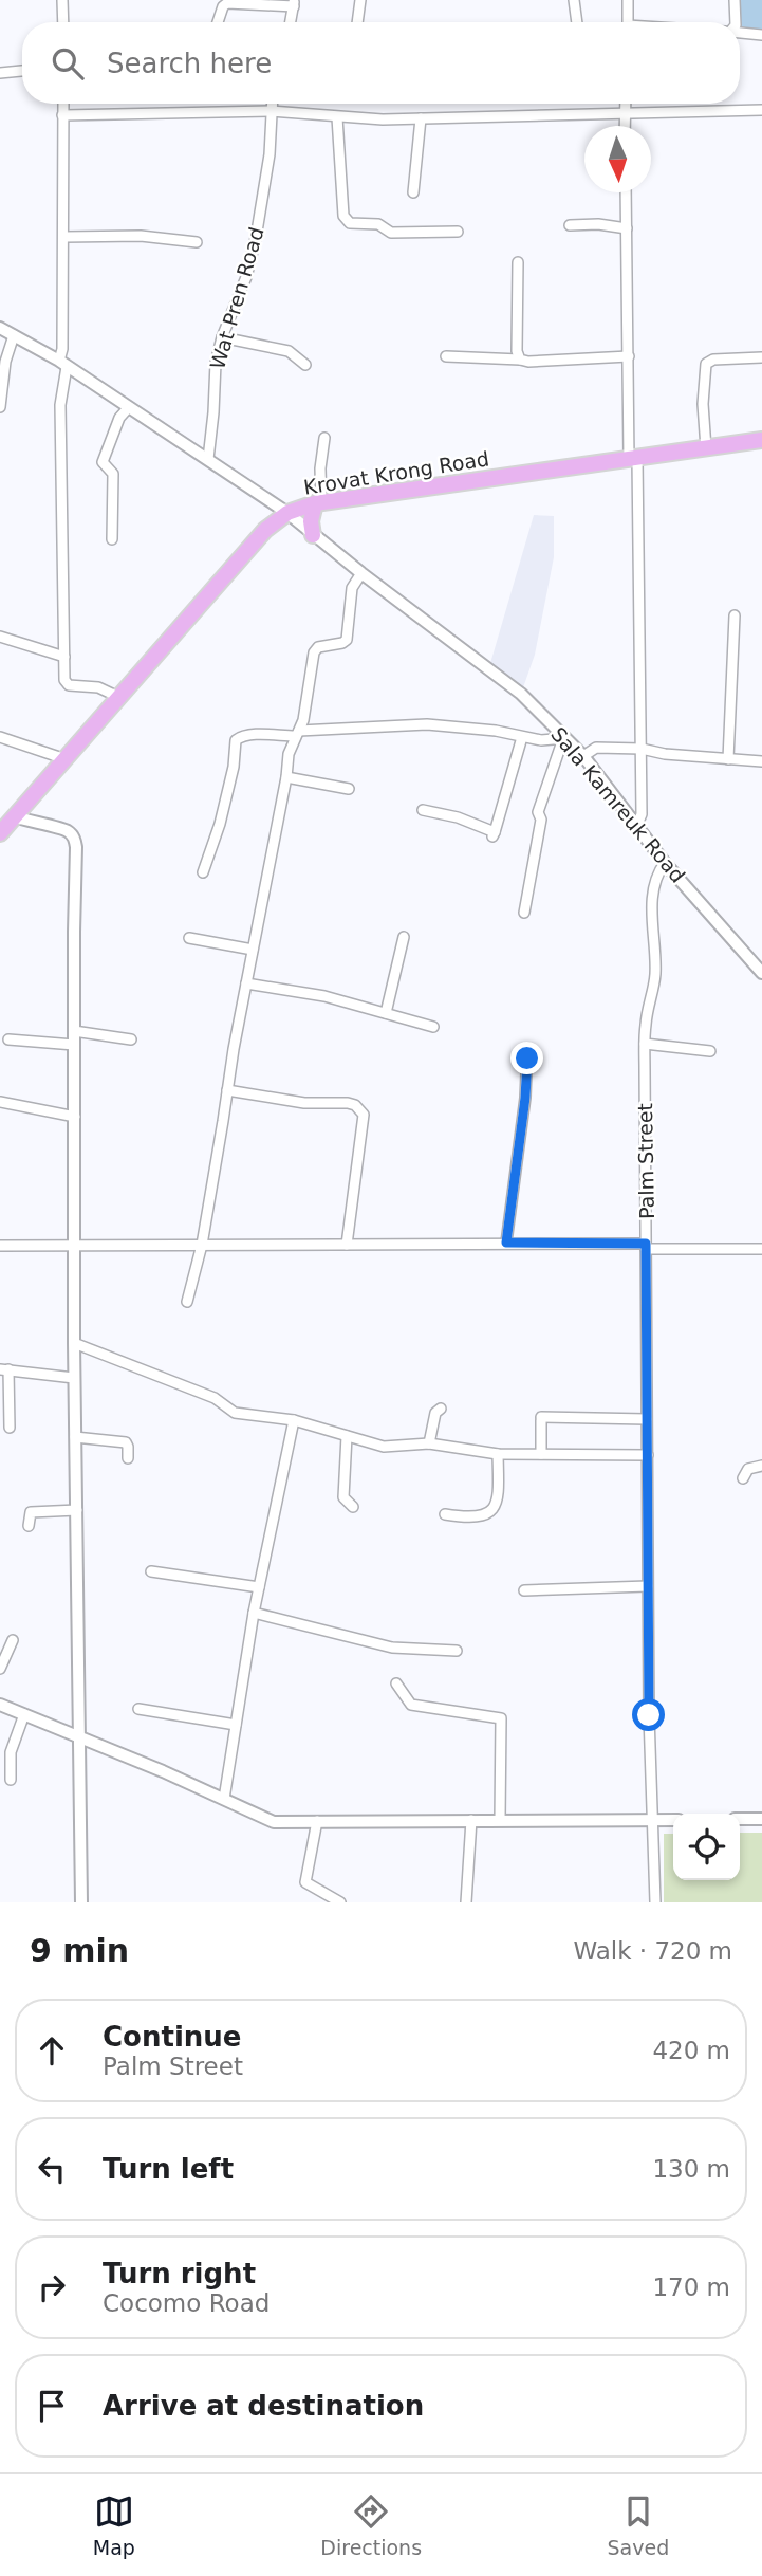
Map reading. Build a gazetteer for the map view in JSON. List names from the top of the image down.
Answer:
{
  "streets": {
    "highway": ["Krovat Krong Road"],
    "street": ["Wat Pren Road", "Sala Kamreuk Road", "Palm Street"]
  },
  "crossings": [
    ["Wat Pren Road", "Sala Kamreuk Road"],
    ["Krovat Krong Road", "Sala Kamreuk Road"],
    ["Sala Kamreuk Road", "Palm Street"]
  ],
  "north": "bottom",
  "page": {
    "search": "Search here",
    "heading": ["9 min", "Walk · 720 m"],
    "list": [
      ["Continue", "Palm Street", "420 m"],
      ["Turn left", "130 m"],
      ["Turn right", "Cocomo Road", "170 m"],
      "Arrive at destination"
    ],
    "nav": ["Map", "Directions", "Saved"]
  }
}
